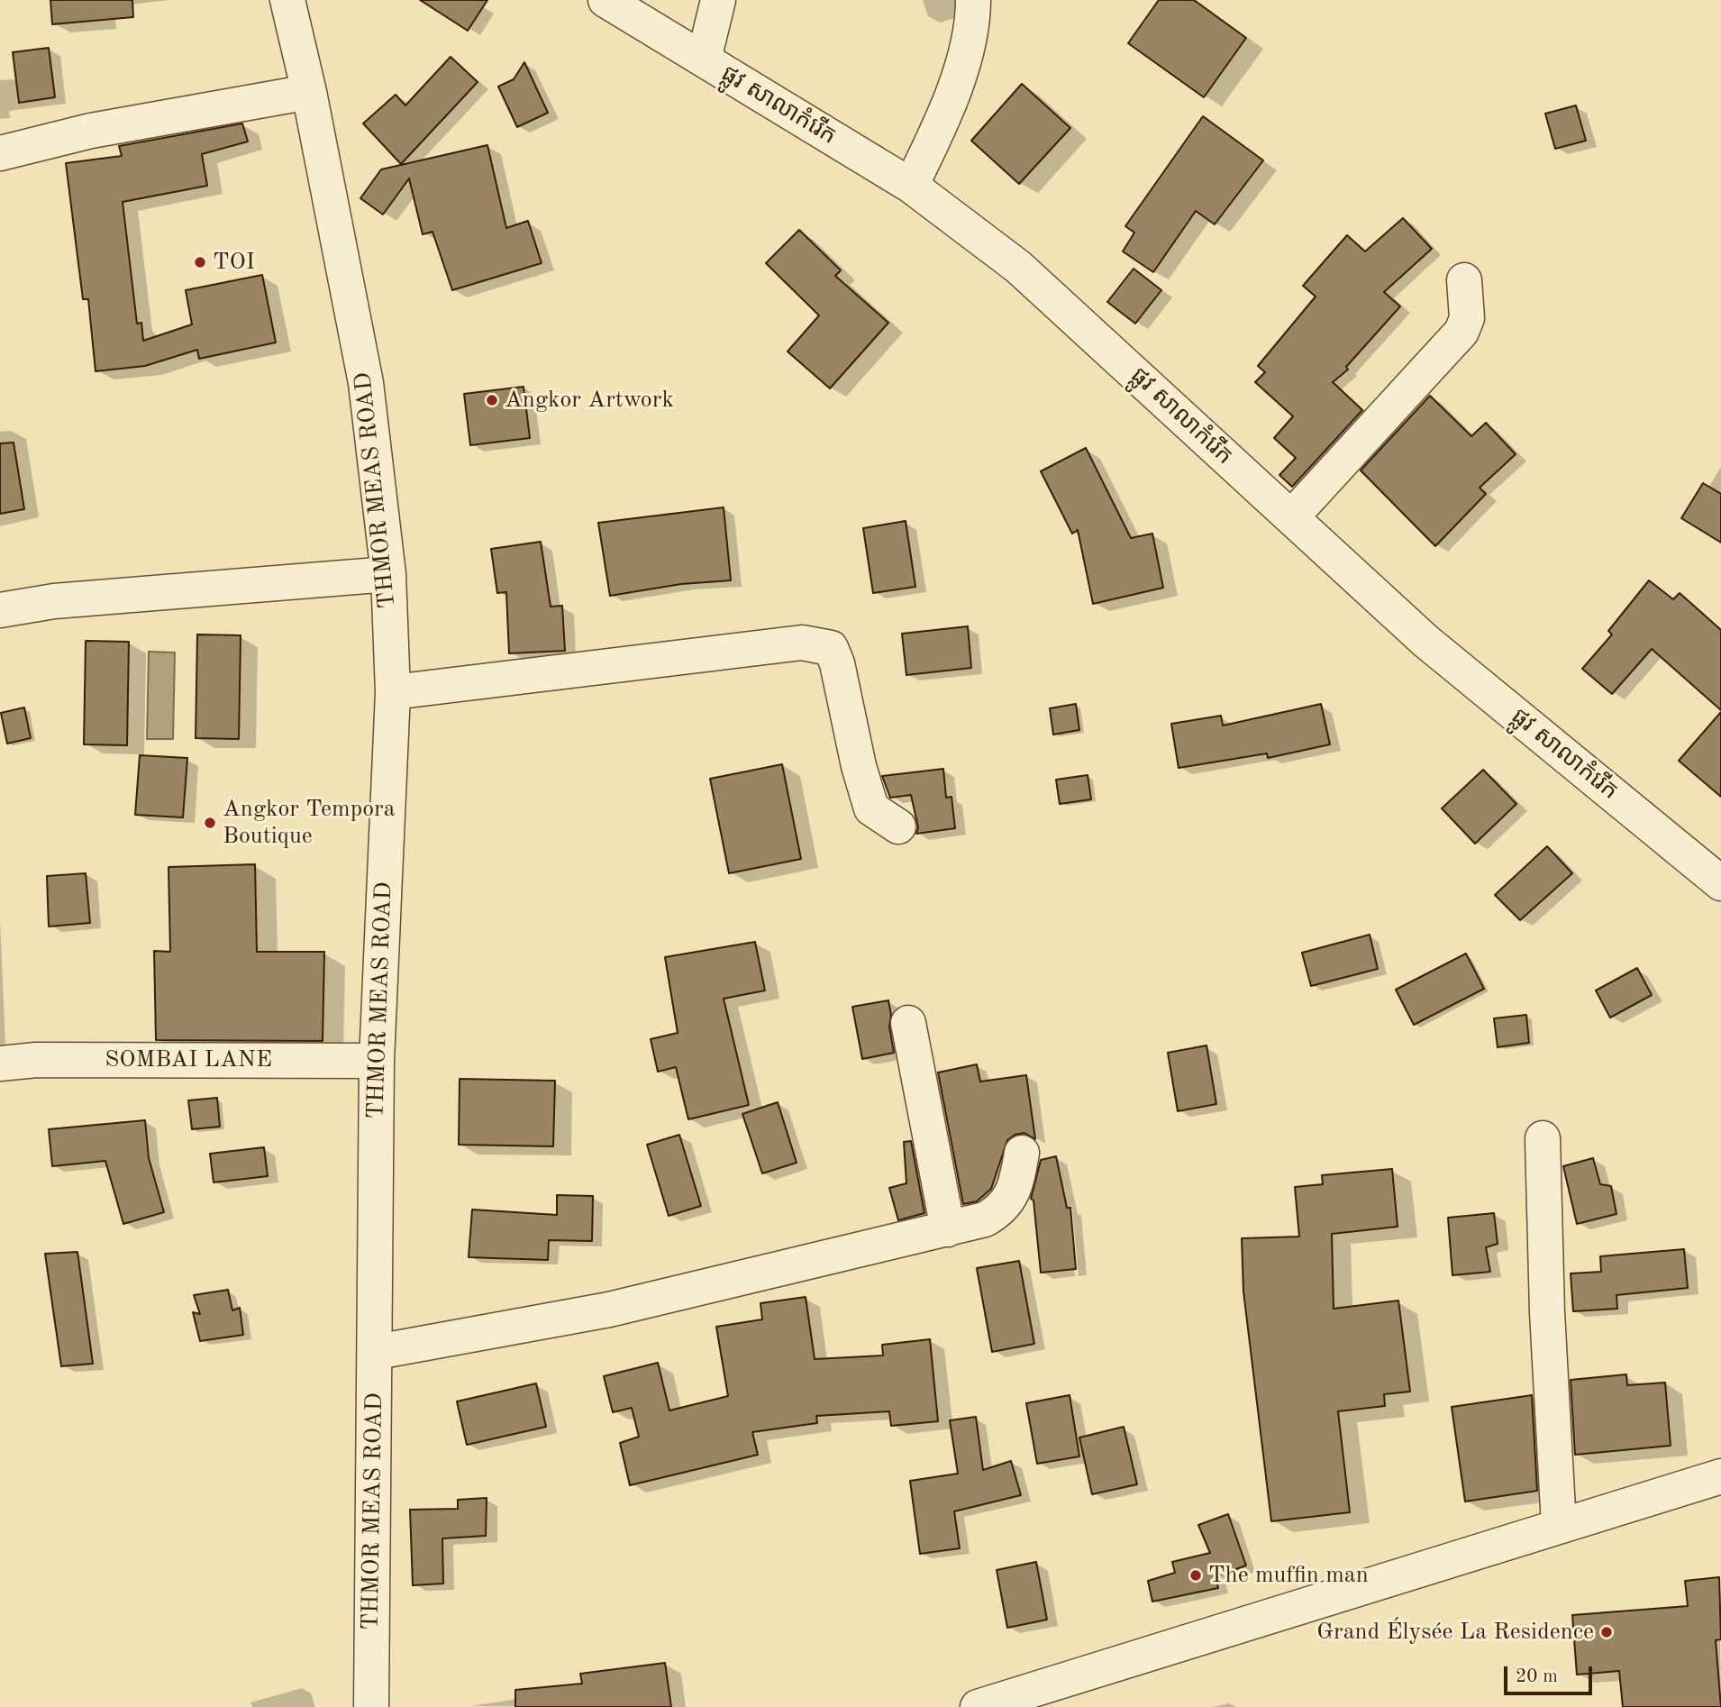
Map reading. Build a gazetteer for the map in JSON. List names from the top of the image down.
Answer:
{
  "streets": {
    "street": ["ផ្លូវ សាលាកំរើក", "THMOR MEAS ROAD", "SOMBAI LANE"]
  },
  "crossings": [
    ["THMOR MEAS ROAD", "SOMBAI LANE"]
  ],
  "places": [
    "TOI",
    "Angkor Artwork",
    "Angkor Tempora Boutique",
    "The muffin man",
    "Grand Élysée La Residence"
  ],
  "scale_bar": "20 m"
}
